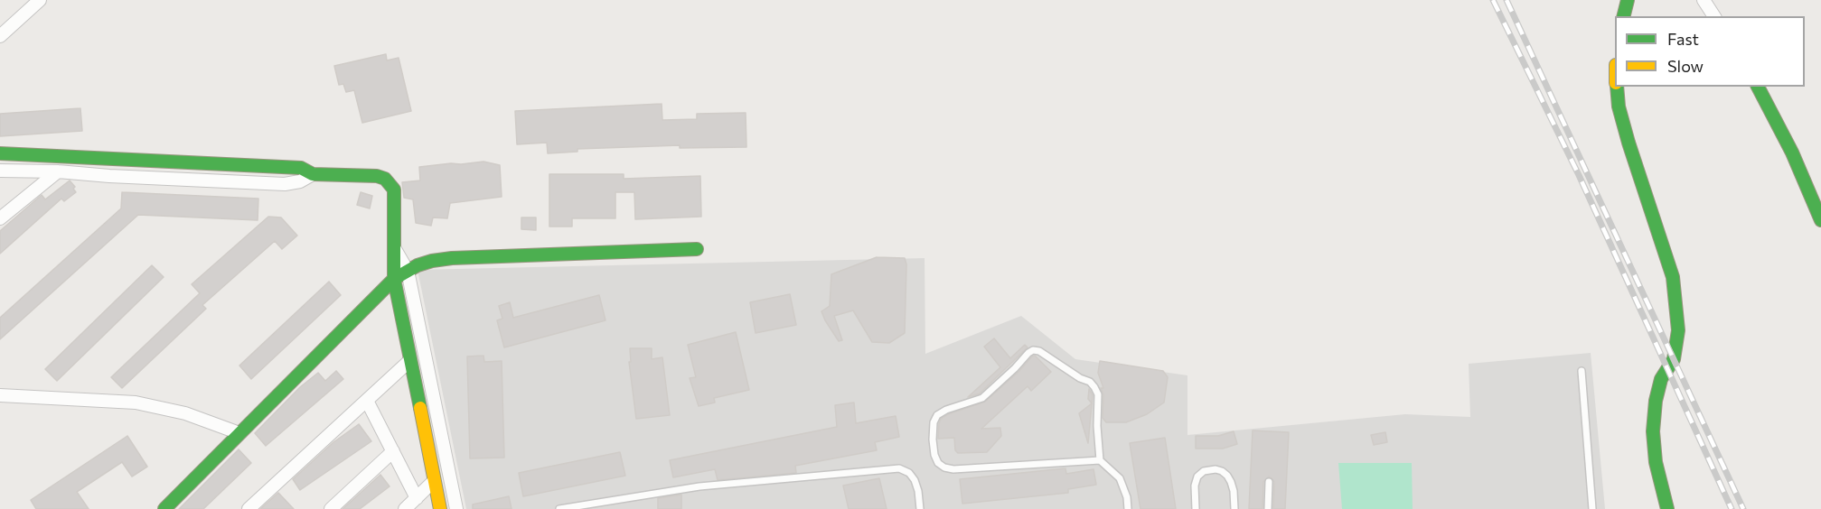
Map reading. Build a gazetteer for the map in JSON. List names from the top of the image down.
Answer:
{
  "legend": ["Fast", "Slow"]
}
